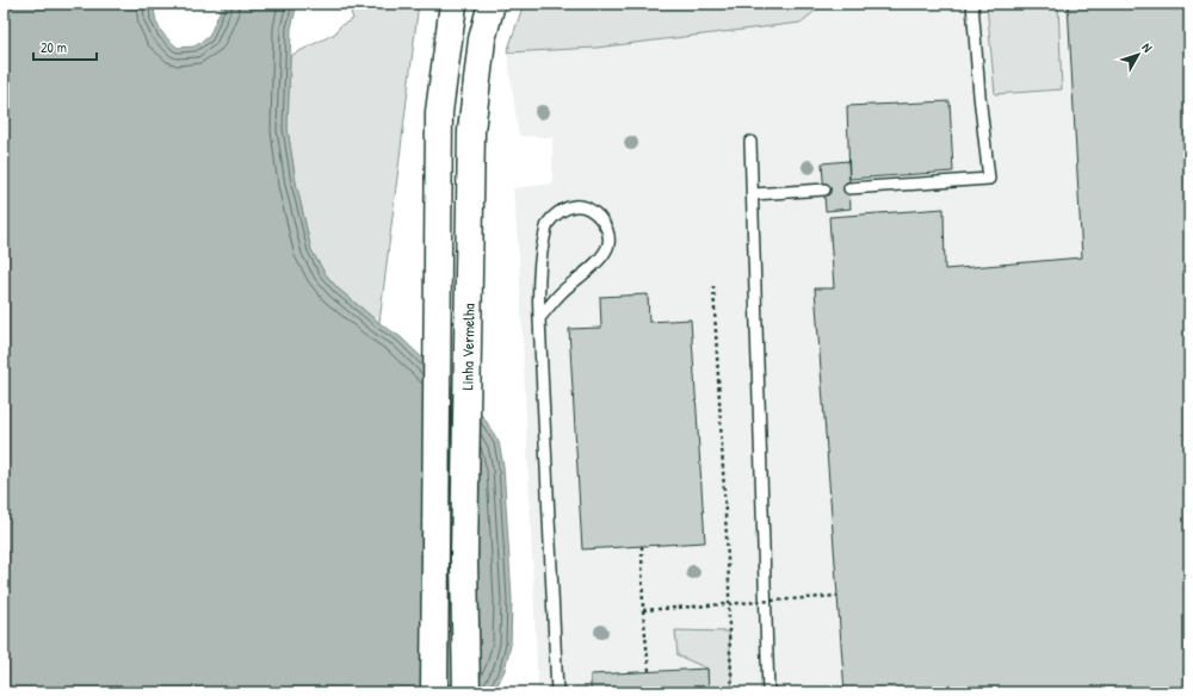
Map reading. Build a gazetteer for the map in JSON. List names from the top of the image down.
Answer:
{
  "streets": {
    "highway": ["Linha Vermelha"]
  },
  "scale_bar": "20 m",
  "north": "top right"
}
